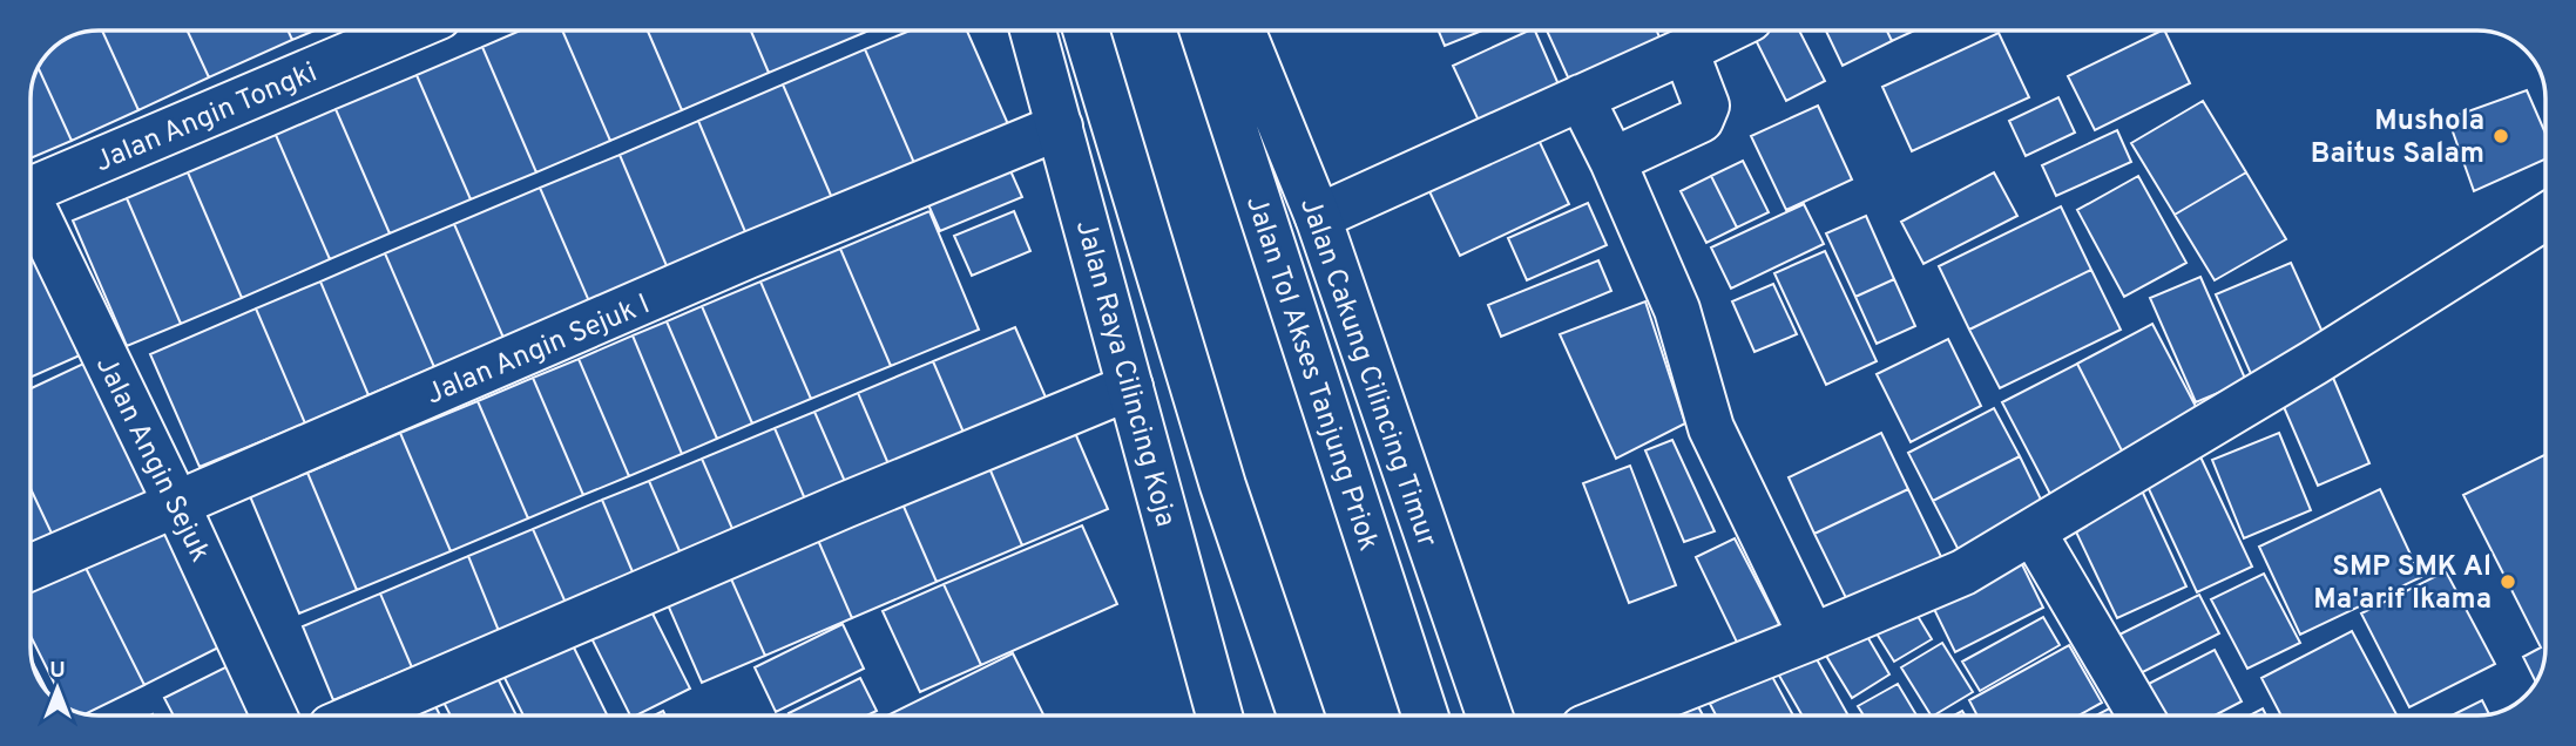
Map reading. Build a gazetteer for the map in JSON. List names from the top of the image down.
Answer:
{
  "streets": {
    "main road": [
      "Jalan Angin Tongki",
      "Jalan Angin Sejuk I",
      "Jalan Cakung Cilincing Timur",
      "Jalan Raya Cilincing Koja",
      "Jalan Tol Akses Tanjung Priok",
      "Jalan Angin Sejuk"
    ]
  },
  "crossings": [
    ["Jalan Angin Sejuk I", "Jalan Raya Cilincing Koja"],
    ["Jalan Angin Sejuk I", "Jalan Angin Sejuk"]
  ],
  "places": ["Mushola Baitus Salam", "SMP SMK Al Ma'arif Ikama"],
  "north": "top"
}
